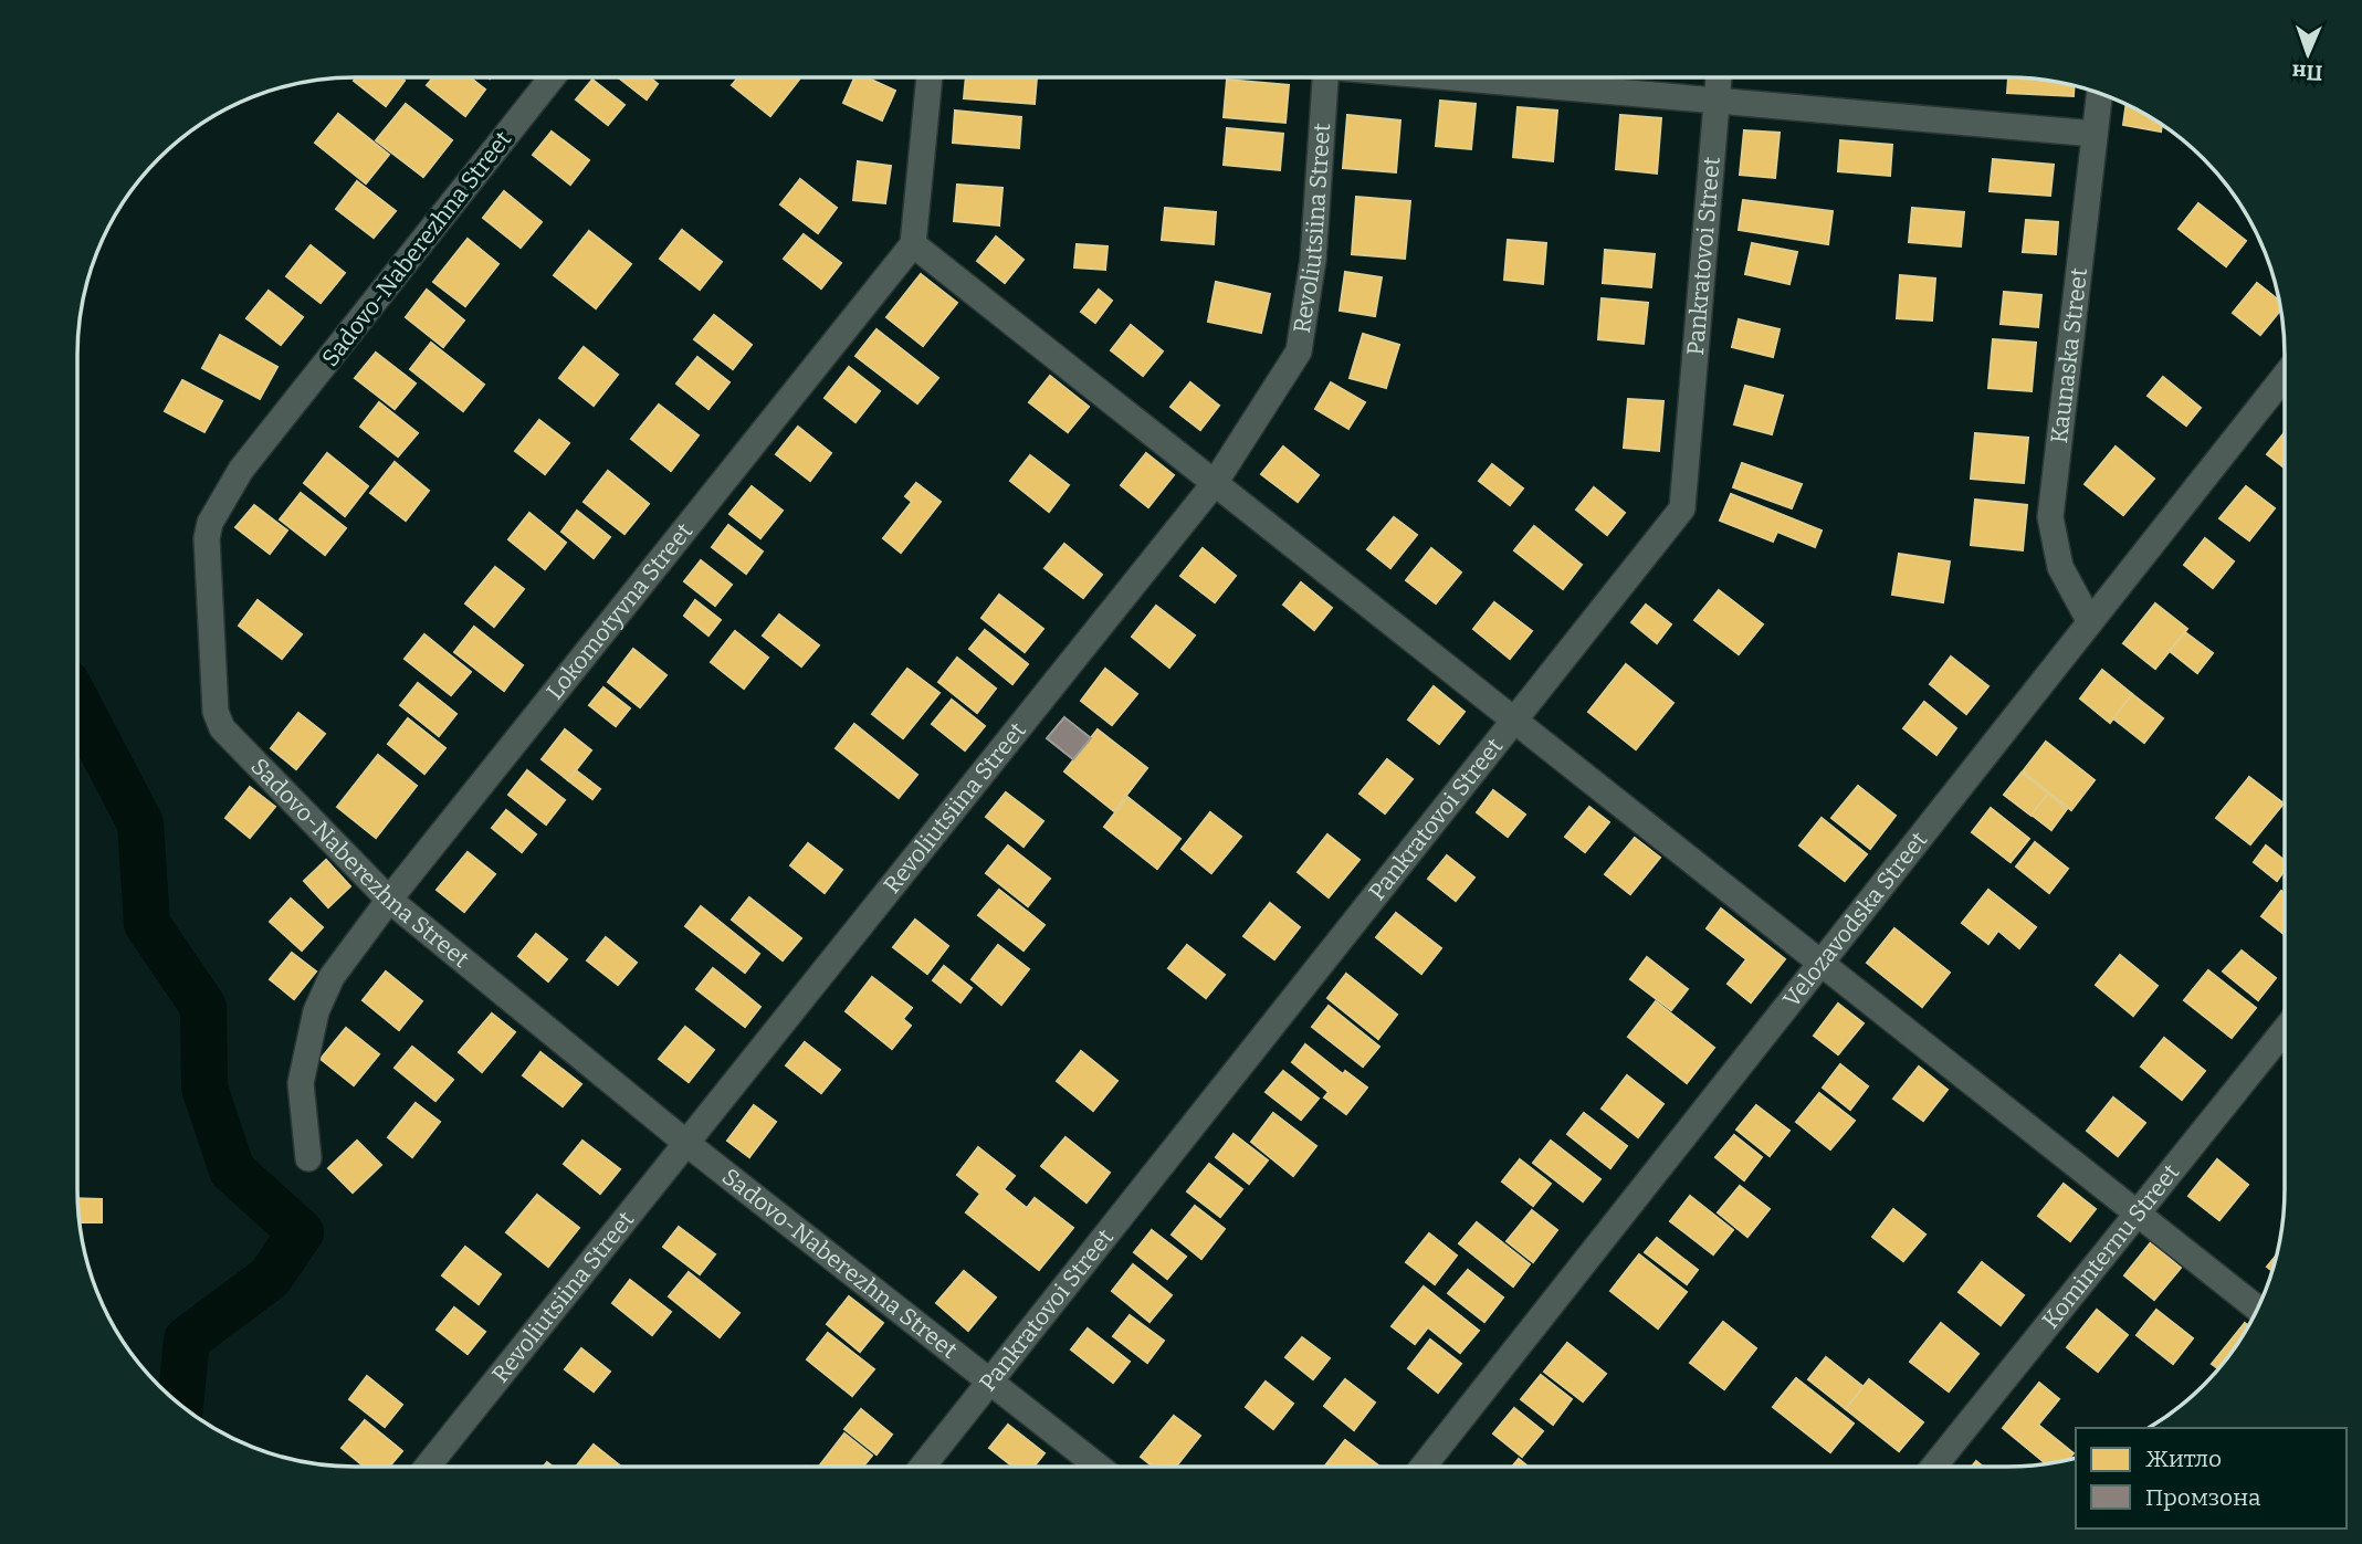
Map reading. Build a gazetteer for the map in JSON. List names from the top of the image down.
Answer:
{
  "streets": {
    "street": [
      "Revoliutsiina Street",
      "Sadovo-Naberezhna Street",
      "Pankratovoi Street",
      "Kaunaska Street",
      "Lokomotyvna Street",
      "Velozavodska Street",
      "Kominternu Street"
    ]
  },
  "crossings": [
    ["Revoliutsiina Street", "Sadovo-Naberezhna Street"],
    ["Sadovo-Naberezhna Street", "Pankratovoi Street"],
    ["Sadovo-Naberezhna Street", "Lokomotyvna Street"],
    ["Kaunaska Street", "Velozavodska Street"]
  ],
  "legend": ["Житло", "Промзона"],
  "north": "bottom"
}
